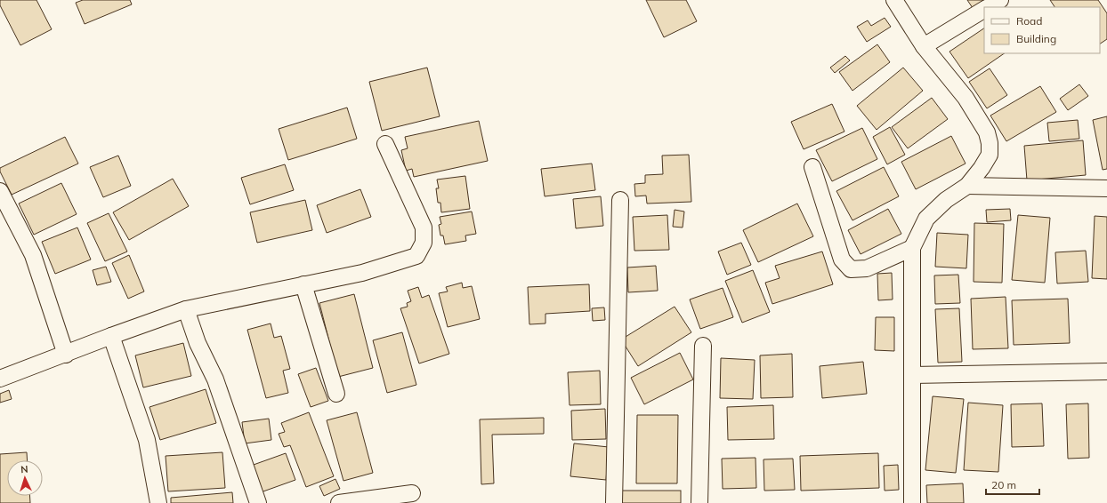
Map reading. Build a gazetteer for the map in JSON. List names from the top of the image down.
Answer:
{
  "legend": ["Road", "Building"],
  "scale_bar": "20 m",
  "north": "top"
}
